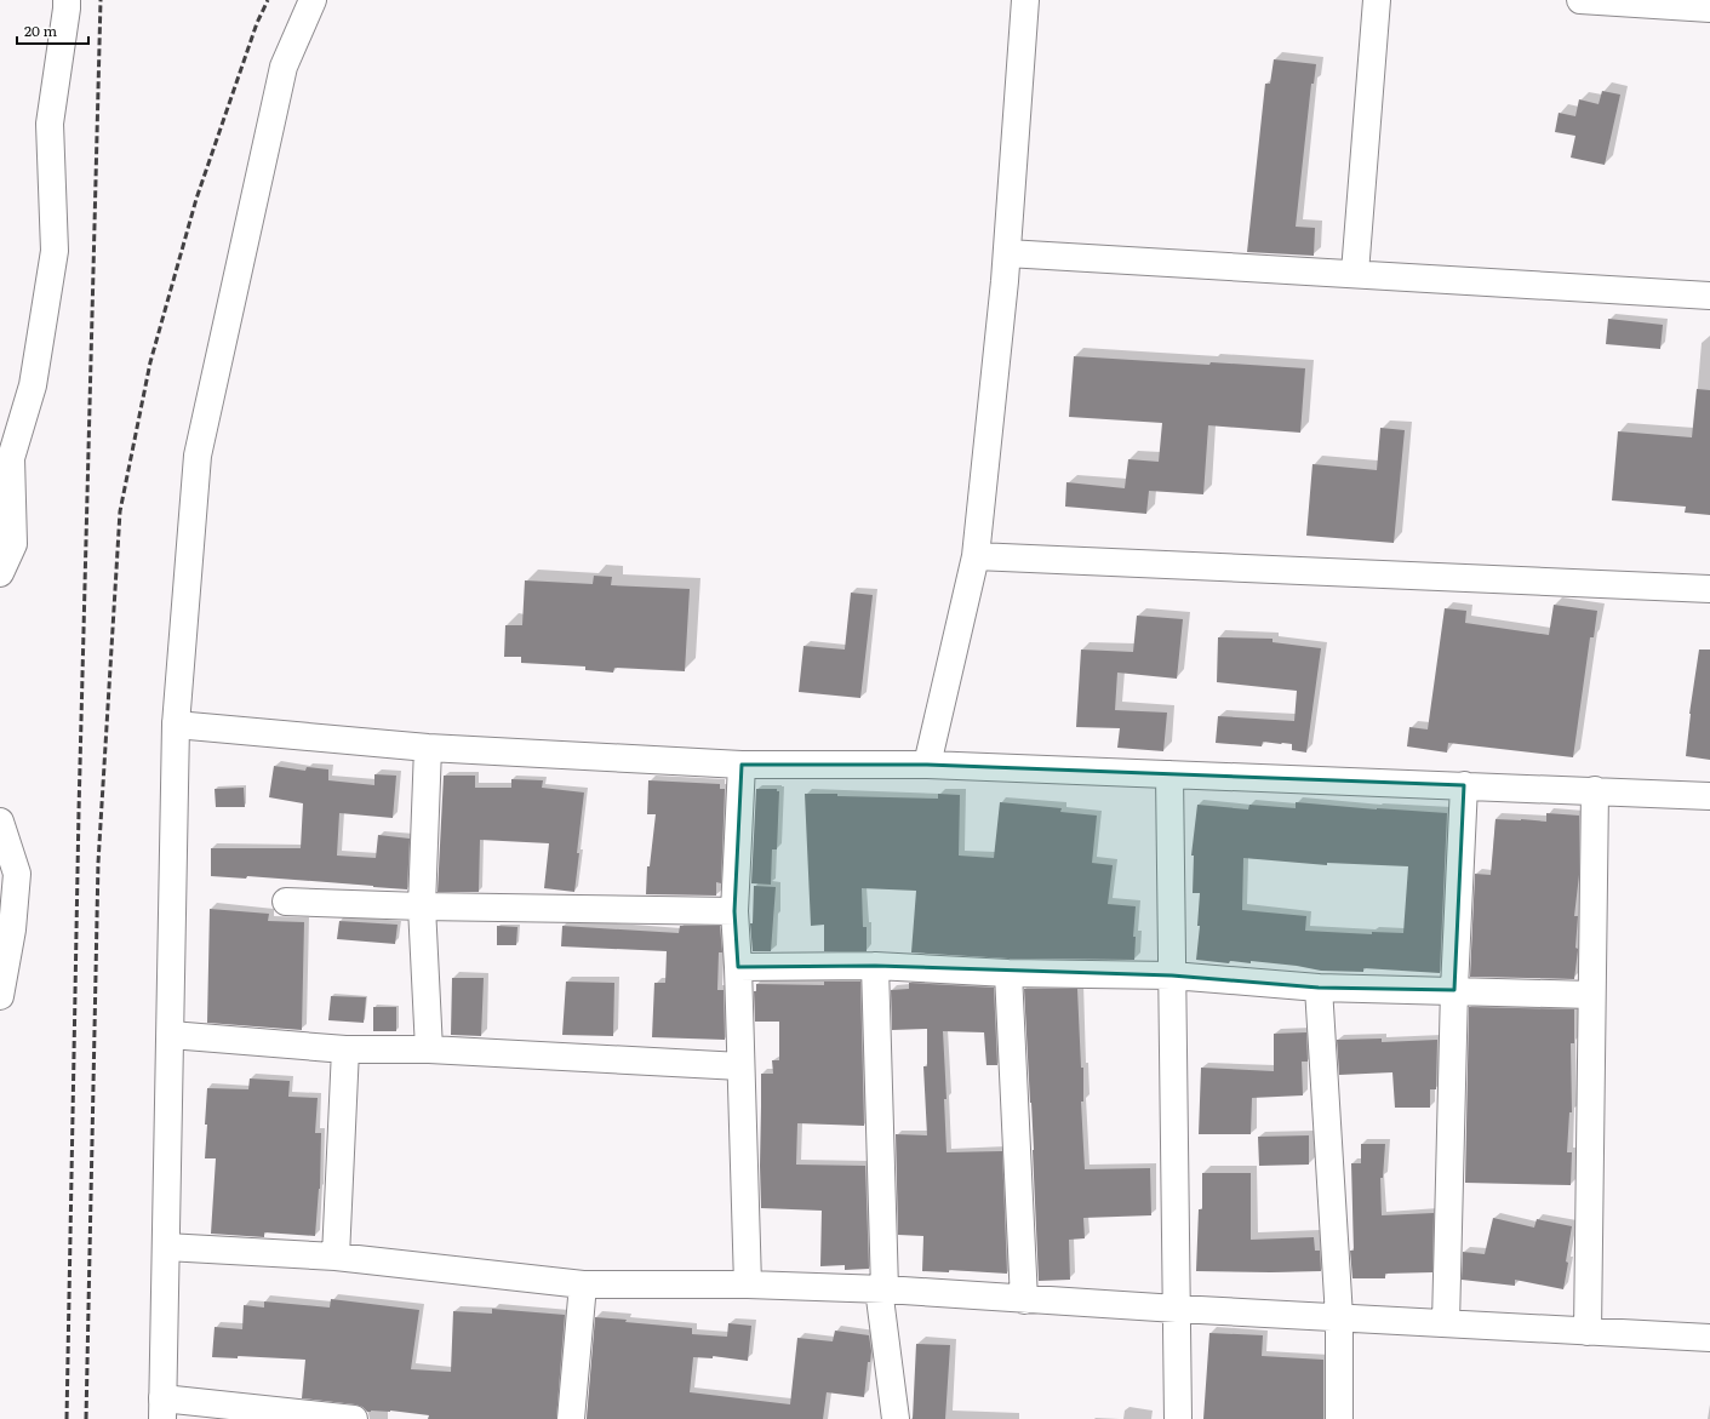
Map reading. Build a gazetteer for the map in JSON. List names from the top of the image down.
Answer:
{
  "scale_bar": "20 m"
}
